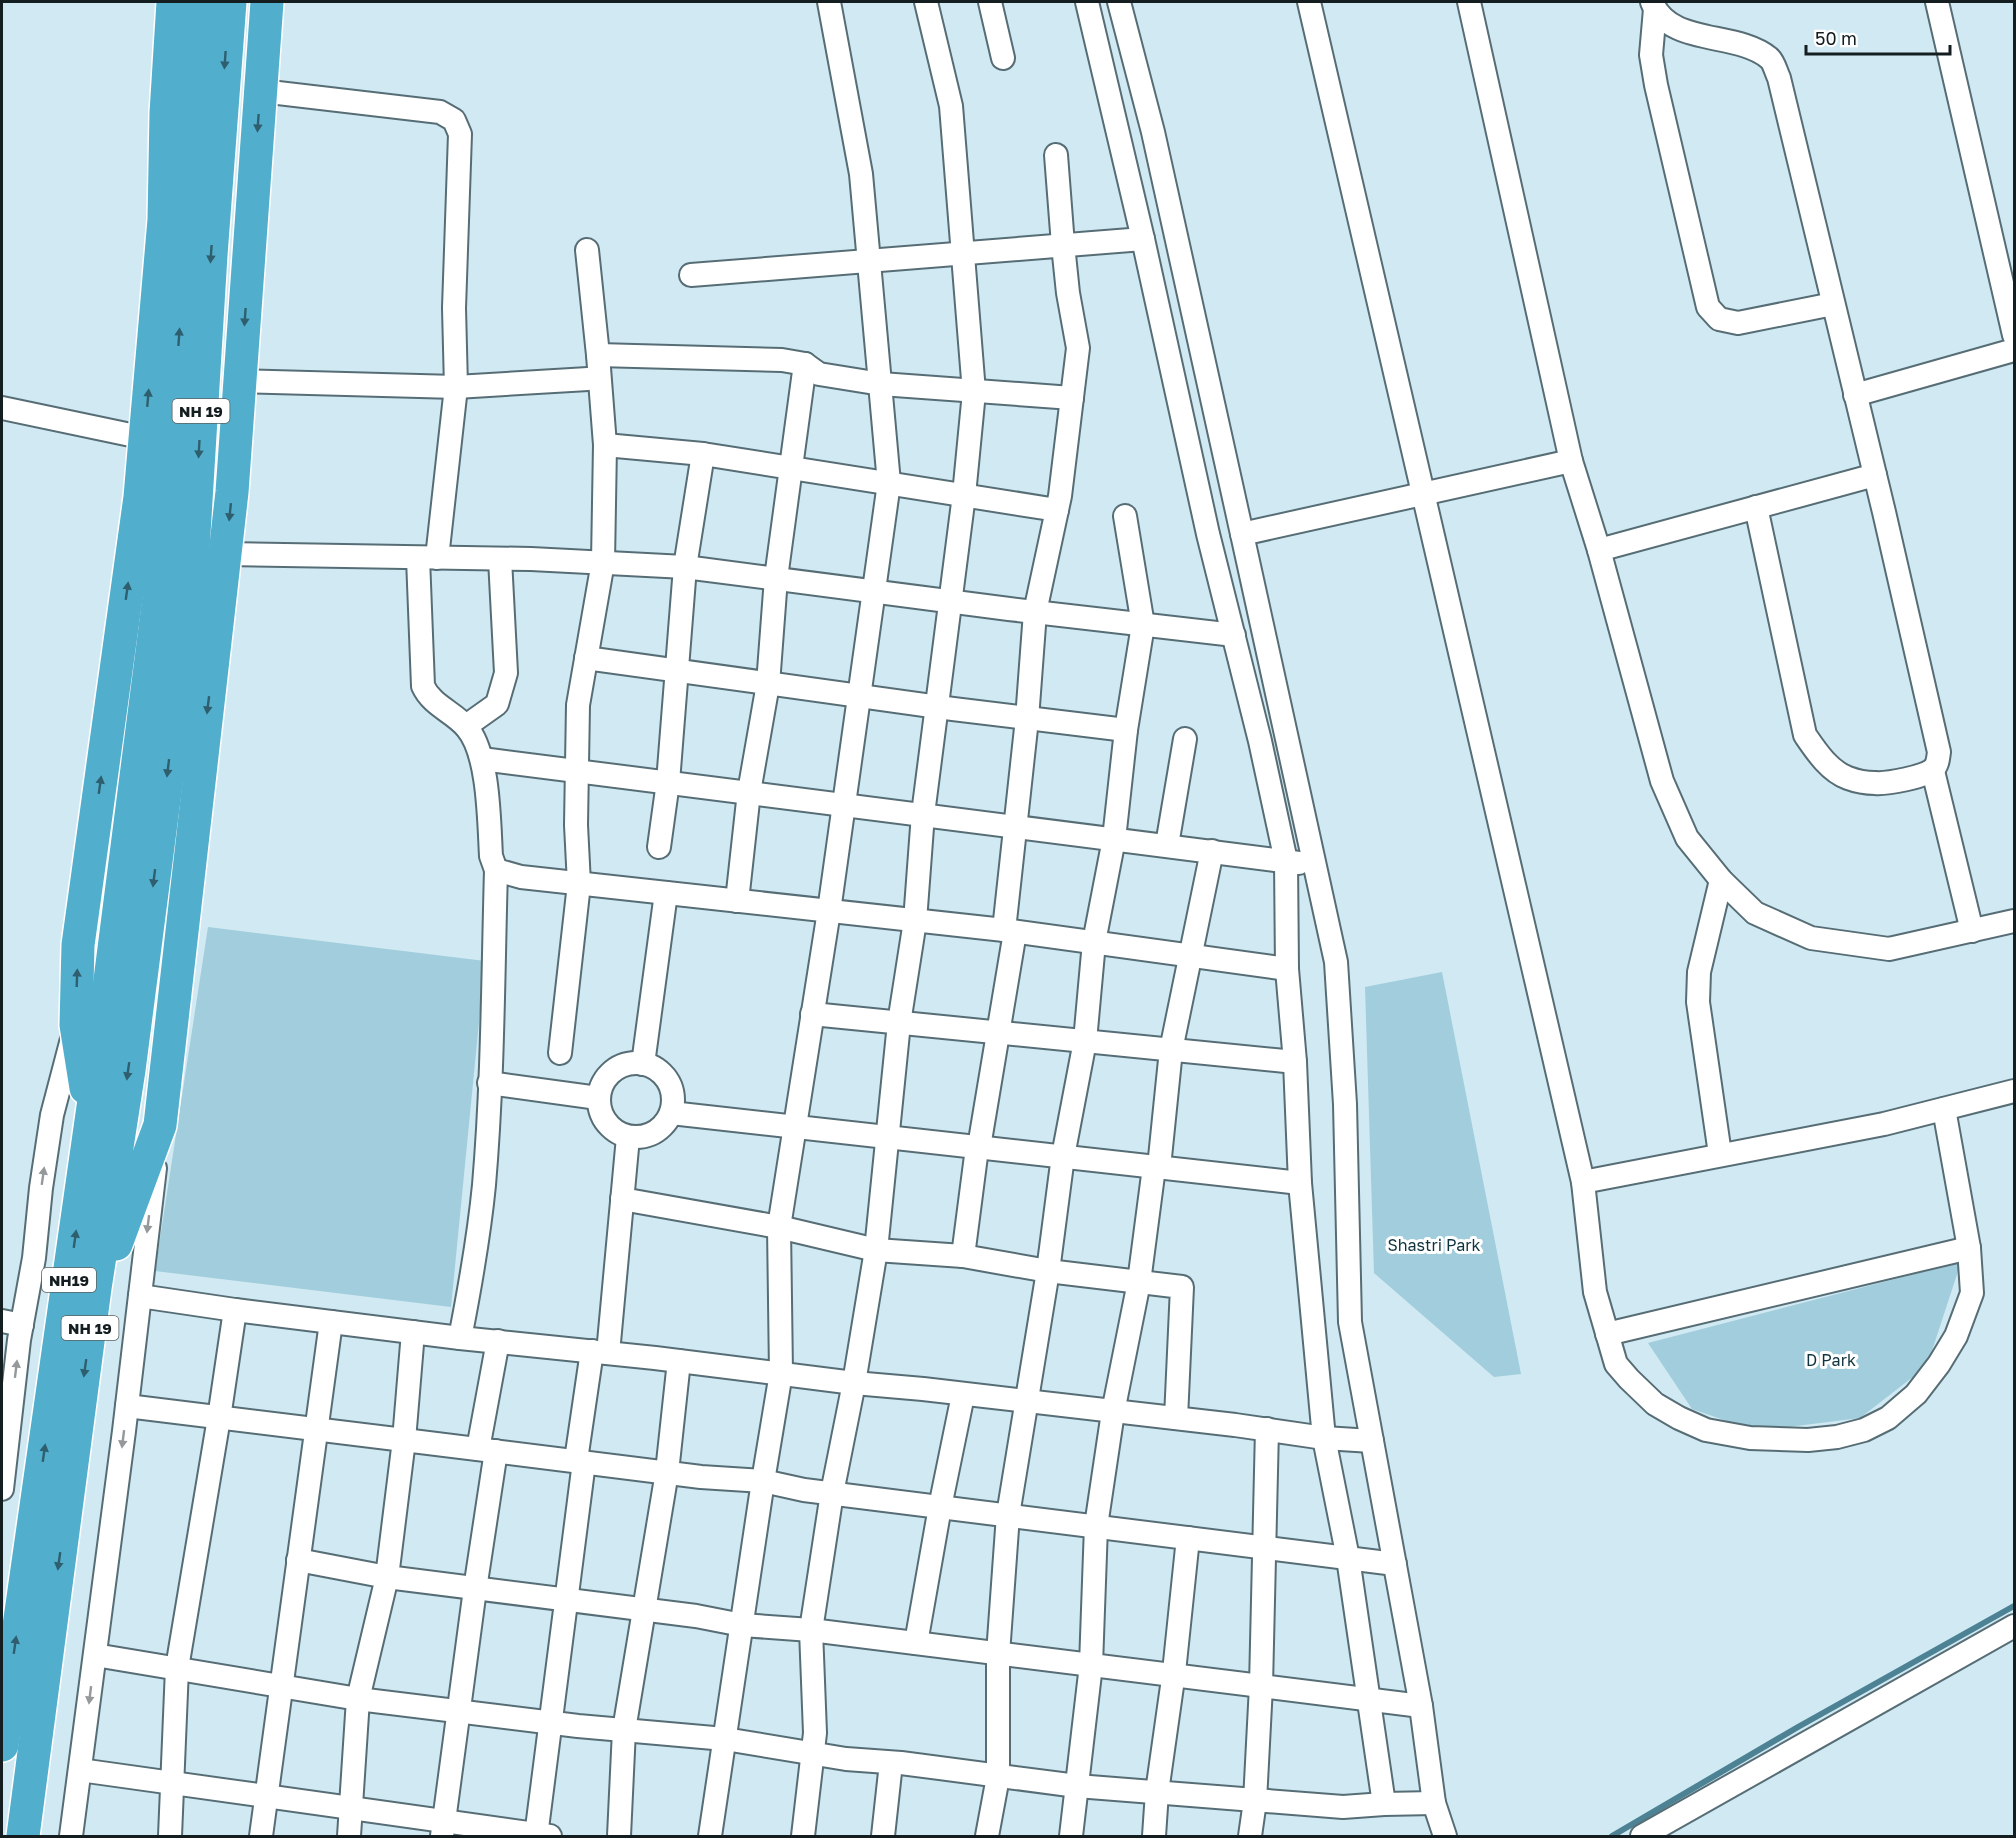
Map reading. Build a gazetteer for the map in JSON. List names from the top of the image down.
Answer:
{
  "streets": {
    "highway": ["NH 19", "NH19"]
  },
  "crossings": [
    ["NH 19", "NH19"]
  ],
  "parks": ["Shastri Park", "D Park"],
  "scale_bar": "50 m"
}
